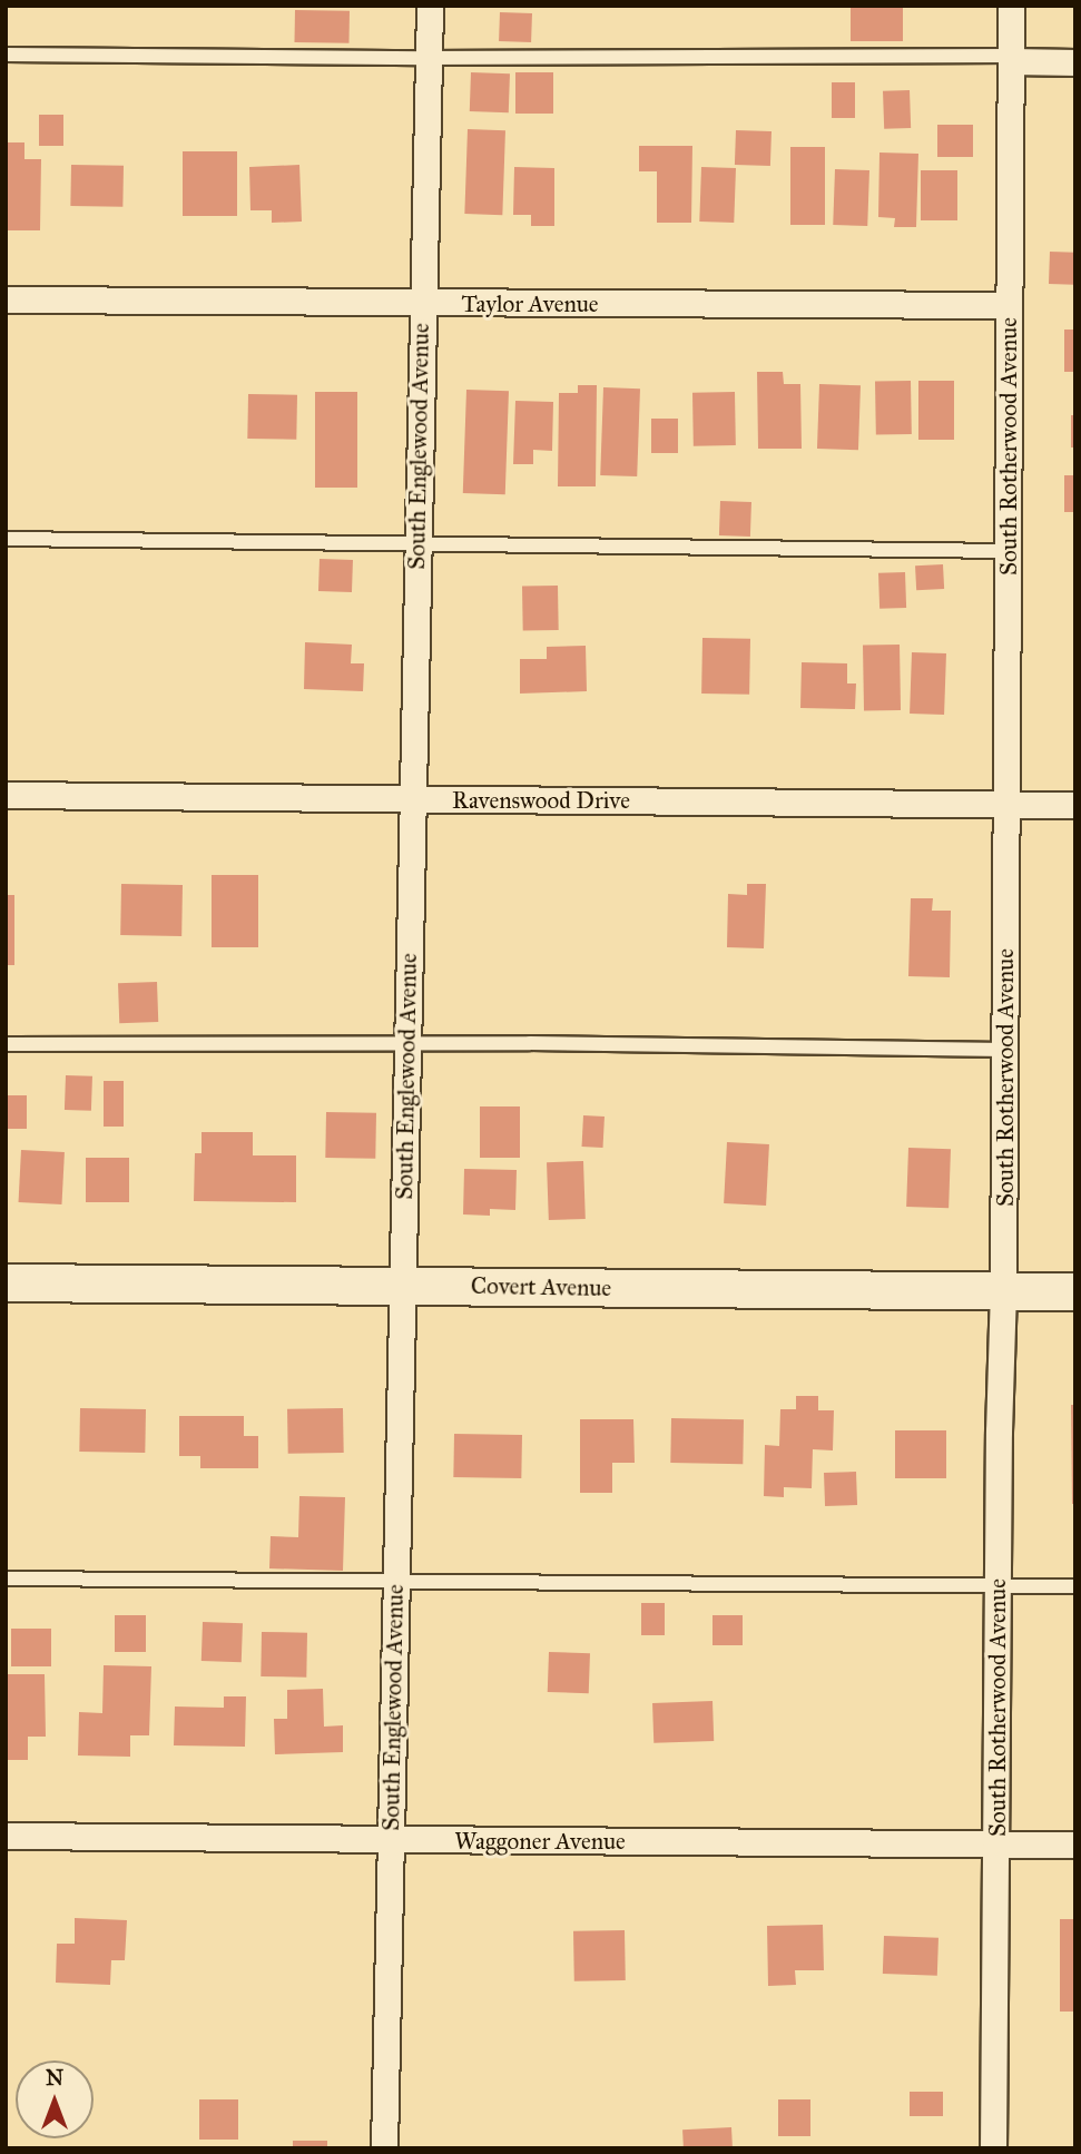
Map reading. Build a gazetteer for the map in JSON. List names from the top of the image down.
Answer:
{
  "streets": {
    "main road": ["Covert Avenue"],
    "street": [
      "Taylor Avenue",
      "South Englewood Avenue",
      "South Rotherwood Avenue",
      "Ravenswood Drive",
      "Waggoner Avenue"
    ]
  },
  "crossings": [
    ["Taylor Avenue", "South Englewood Avenue"],
    ["Taylor Avenue", "South Rotherwood Avenue"],
    ["South Englewood Avenue", "Ravenswood Drive"],
    ["South Englewood Avenue", "Covert Avenue"],
    ["South Englewood Avenue", "Waggoner Avenue"],
    ["South Rotherwood Avenue", "Ravenswood Drive"],
    ["South Rotherwood Avenue", "Covert Avenue"],
    ["South Rotherwood Avenue", "Waggoner Avenue"]
  ],
  "north": "top"
}
